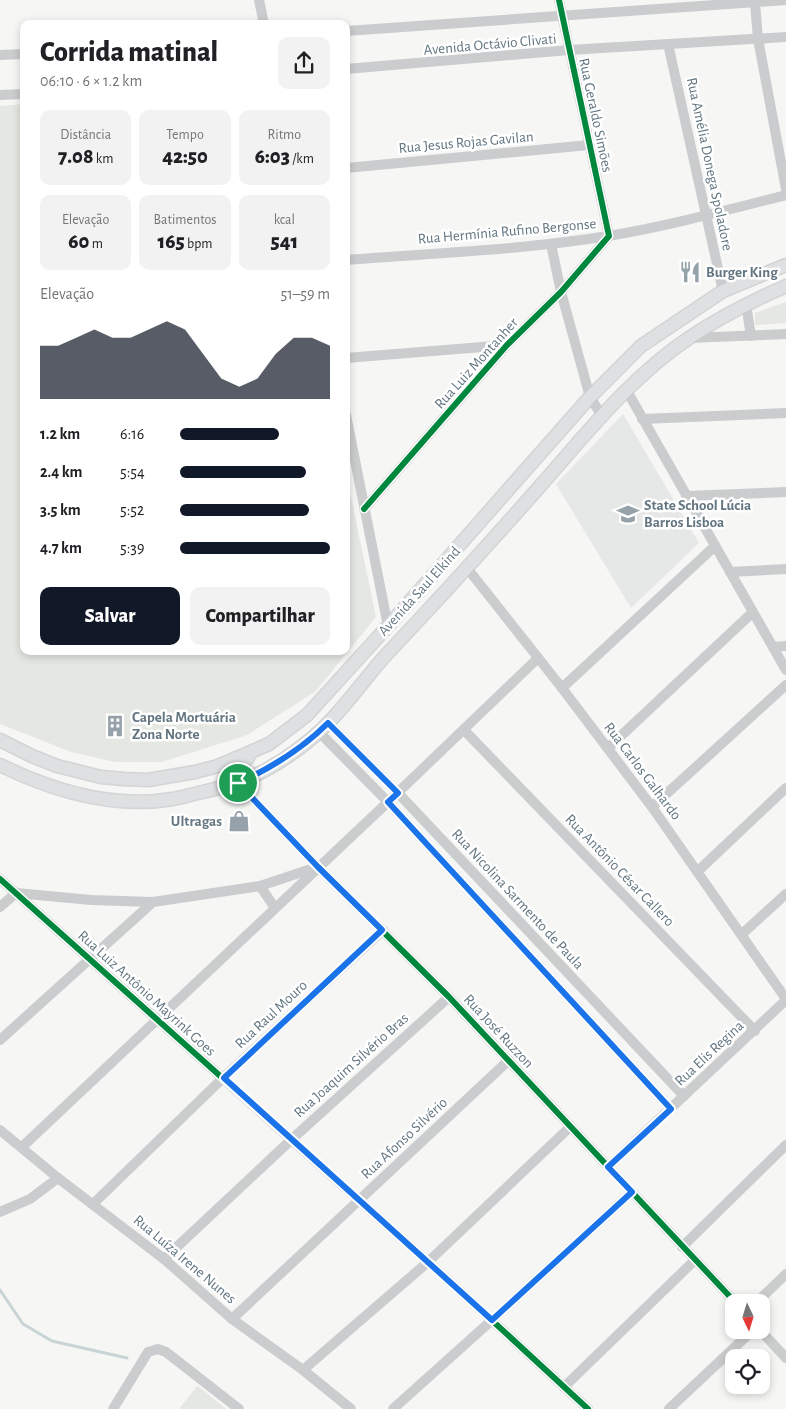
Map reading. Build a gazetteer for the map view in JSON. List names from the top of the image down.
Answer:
{
  "streets": {
    "main road": ["Avenida Saul Elkind"],
    "street": [
      "Avenida Octávio Clivati",
      "Rua Geraldo Simões",
      "Rua Jesus Rojas Gavilan",
      "Rua Amélia Donega Spoladore",
      "Rua Hermínia Rufino Bergonse",
      "Rua Luiz Montanher",
      "Rua Carlos Galhardo",
      "Rua Antônio César Callero",
      "Rua Nicolina Sarmento de Paula",
      "Rua Luiz Antônio Mayrink Goes",
      "Rua Raul Mouro",
      "Rua José Ruzzon",
      "Rua Elis Regina",
      "Rua Joaquim Silvério Bras",
      "Rua Afonso Silvério",
      "Rua Luíza Irene Nunes"
    ]
  },
  "crossings": [
    ["Avenida Octávio Clivati", "Rua Geraldo Simões"],
    ["Avenida Octávio Clivati", "Rua Amélia Donega Spoladore"],
    ["Rua Geraldo Simões", "Rua Jesus Rojas Gavilan"],
    ["Rua Geraldo Simões", "Rua Hermínia Rufino Bergonse"],
    ["Rua Geraldo Simões", "Rua Luiz Montanher"],
    ["Rua Amélia Donega Spoladore", "Rua Hermínia Rufino Bergonse"],
    ["Rua Amélia Donega Spoladore", "Avenida Saul Elkind"],
    ["Rua Hermínia Rufino Bergonse", "Rua Luiz Montanher"],
    ["Avenida Saul Elkind", "Rua Carlos Galhardo"],
    ["Avenida Saul Elkind", "Rua Nicolina Sarmento de Paula"],
    ["Avenida Saul Elkind", "Rua José Ruzzon"],
    ["Rua Carlos Galhardo", "Rua Elis Regina"],
    ["Rua Antônio César Callero", "Rua Elis Regina"],
    ["Rua Nicolina Sarmento de Paula", "Rua Elis Regina"],
    ["Rua Luiz Antônio Mayrink Goes", "Rua Raul Mouro"],
    ["Rua Luiz Antônio Mayrink Goes", "Rua Joaquim Silvério Bras"],
    ["Rua Luiz Antônio Mayrink Goes", "Rua Afonso Silvério"],
    ["Rua Raul Mouro", "Rua José Ruzzon"],
    ["Rua Raul Mouro", "Rua Luíza Irene Nunes"],
    ["Rua José Ruzzon", "Rua Elis Regina"],
    ["Rua José Ruzzon", "Rua Joaquim Silvério Bras"],
    ["Rua José Ruzzon", "Rua Afonso Silvério"],
    ["Rua Joaquim Silvério Bras", "Rua Luíza Irene Nunes"],
    ["Rua Afonso Silvério", "Rua Luíza Irene Nunes"]
  ],
  "places": {
    "restaurant": ["Burger King"],
    "school or university": ["State School Lúcia Barros Lisboa"],
    "building": ["Capela Mortuária Zona Norte"],
    "shop": ["Ultragas"]
  },
  "north": "bottom",
  "page": {
    "heading": ["Corrida matinal", "06:10 · 6 × 1.2 km"],
    "stats": [
      ["Distância", "7.08 km"],
      ["Tempo", "42:50"],
      ["Ritmo", "6:03 /km"],
      ["Elevação", "60 m"],
      ["Batimentos", "165 bpm"],
      ["kcal", "541"]
    ],
    "chart": ["Elevação", "51–59 m"],
    "list": [
      {
        "name": "1.2 km",
        "note": "6:16"
      },
      {
        "name": "2.4 km",
        "note": "5:54"
      },
      {
        "name": "3.5 km",
        "note": "5:52"
      },
      {
        "name": "4.7 km",
        "note": "5:39"
      }
    ],
    "buttons": ["Salvar", "Compartilhar"]
  }
}
